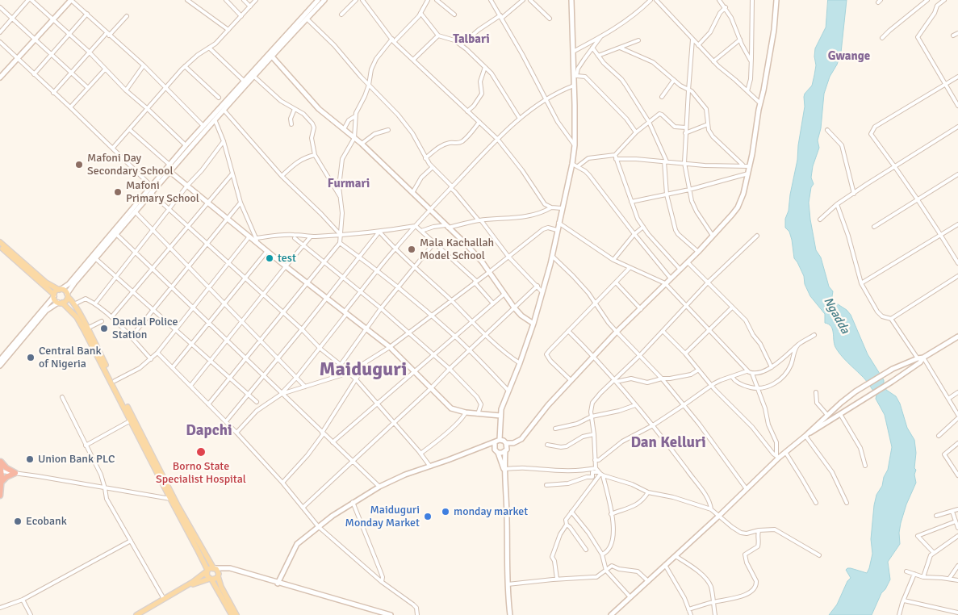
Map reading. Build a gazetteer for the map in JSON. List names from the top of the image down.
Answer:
{
  "districts": [
    "Talbari",
    "Gwange",
    "Furmari",
    "Maiduguri",
    "Dapchi",
    "Dan Kelluri"
  ],
  "water": ["Ngadda"],
  "places": [
    "Mafoni Day Secondary School",
    "Mafoni Primary School",
    "Mala Kachallah Model School",
    "test",
    "Dandal Police Station",
    "Central Bank of Nigeria",
    "Borno State Specialist Hospital",
    "Union Bank PLC",
    "monday market",
    "Maiduguri Monday Market",
    "Ecobank"
  ]
}
